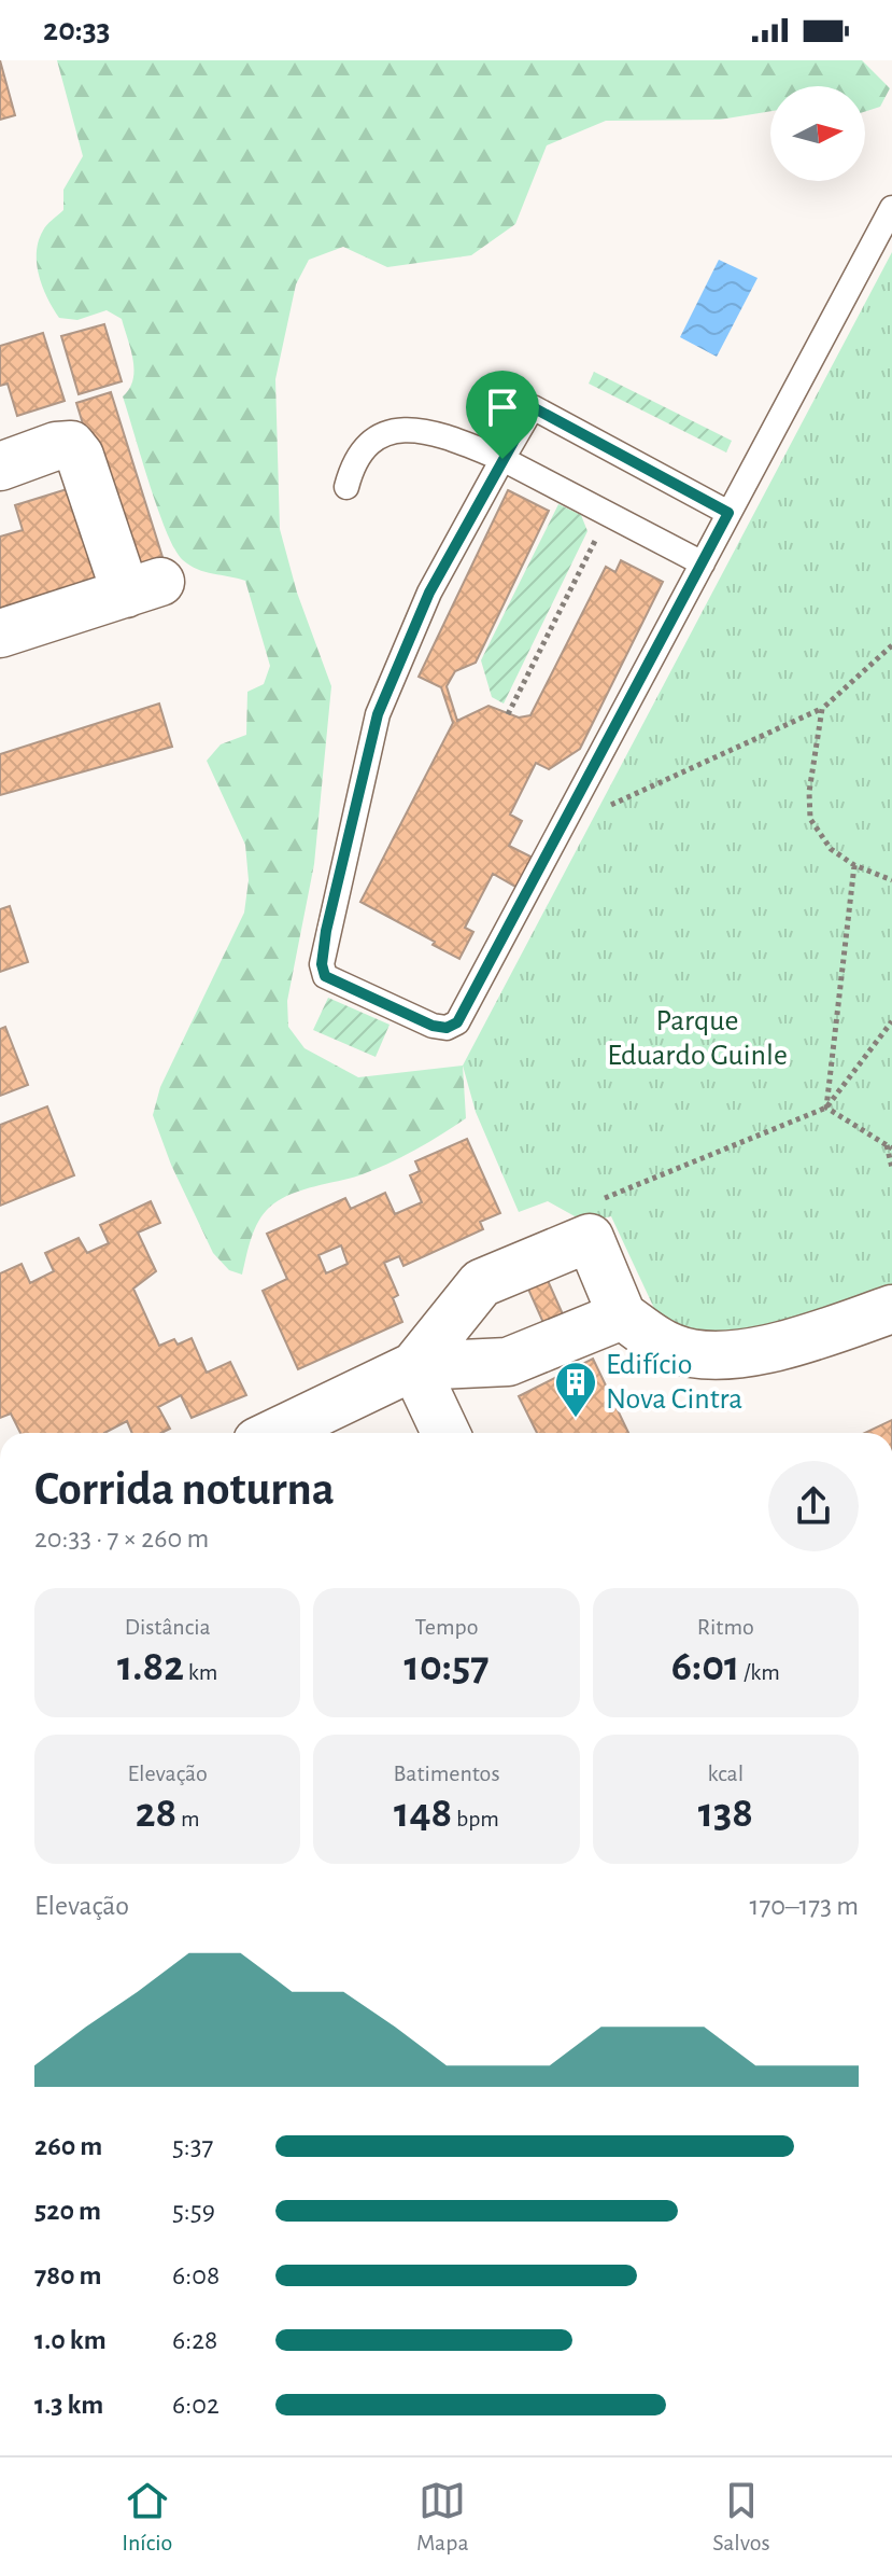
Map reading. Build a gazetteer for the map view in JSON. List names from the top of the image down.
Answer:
{
  "parks": ["Parque Eduardo Guinle"],
  "places": {
    "building": ["Edifício Nova Cintra"]
  },
  "north": "right",
  "page": {
    "status": "20:33",
    "heading": ["Corrida noturna", "20:33 · 7 × 260 m"],
    "stats": [
      ["Distância", "1.82 km"],
      ["Tempo", "10:57"],
      ["Ritmo", "6:01 /km"],
      ["Elevação", "28 m"],
      ["Batimentos", "148 bpm"],
      ["kcal", "138"]
    ],
    "chart": ["Elevação", "170–173 m"],
    "list": [
      {
        "name": "260 m",
        "note": "5:37"
      },
      {
        "name": "520 m",
        "note": "5:59"
      },
      {
        "name": "780 m",
        "note": "6:08"
      },
      {
        "name": "1.0 km",
        "note": "6:28"
      },
      {
        "name": "1.3 km",
        "note": "6:02"
      }
    ],
    "tabs": ["Início", "Mapa", "Salvos"]
  }
}
